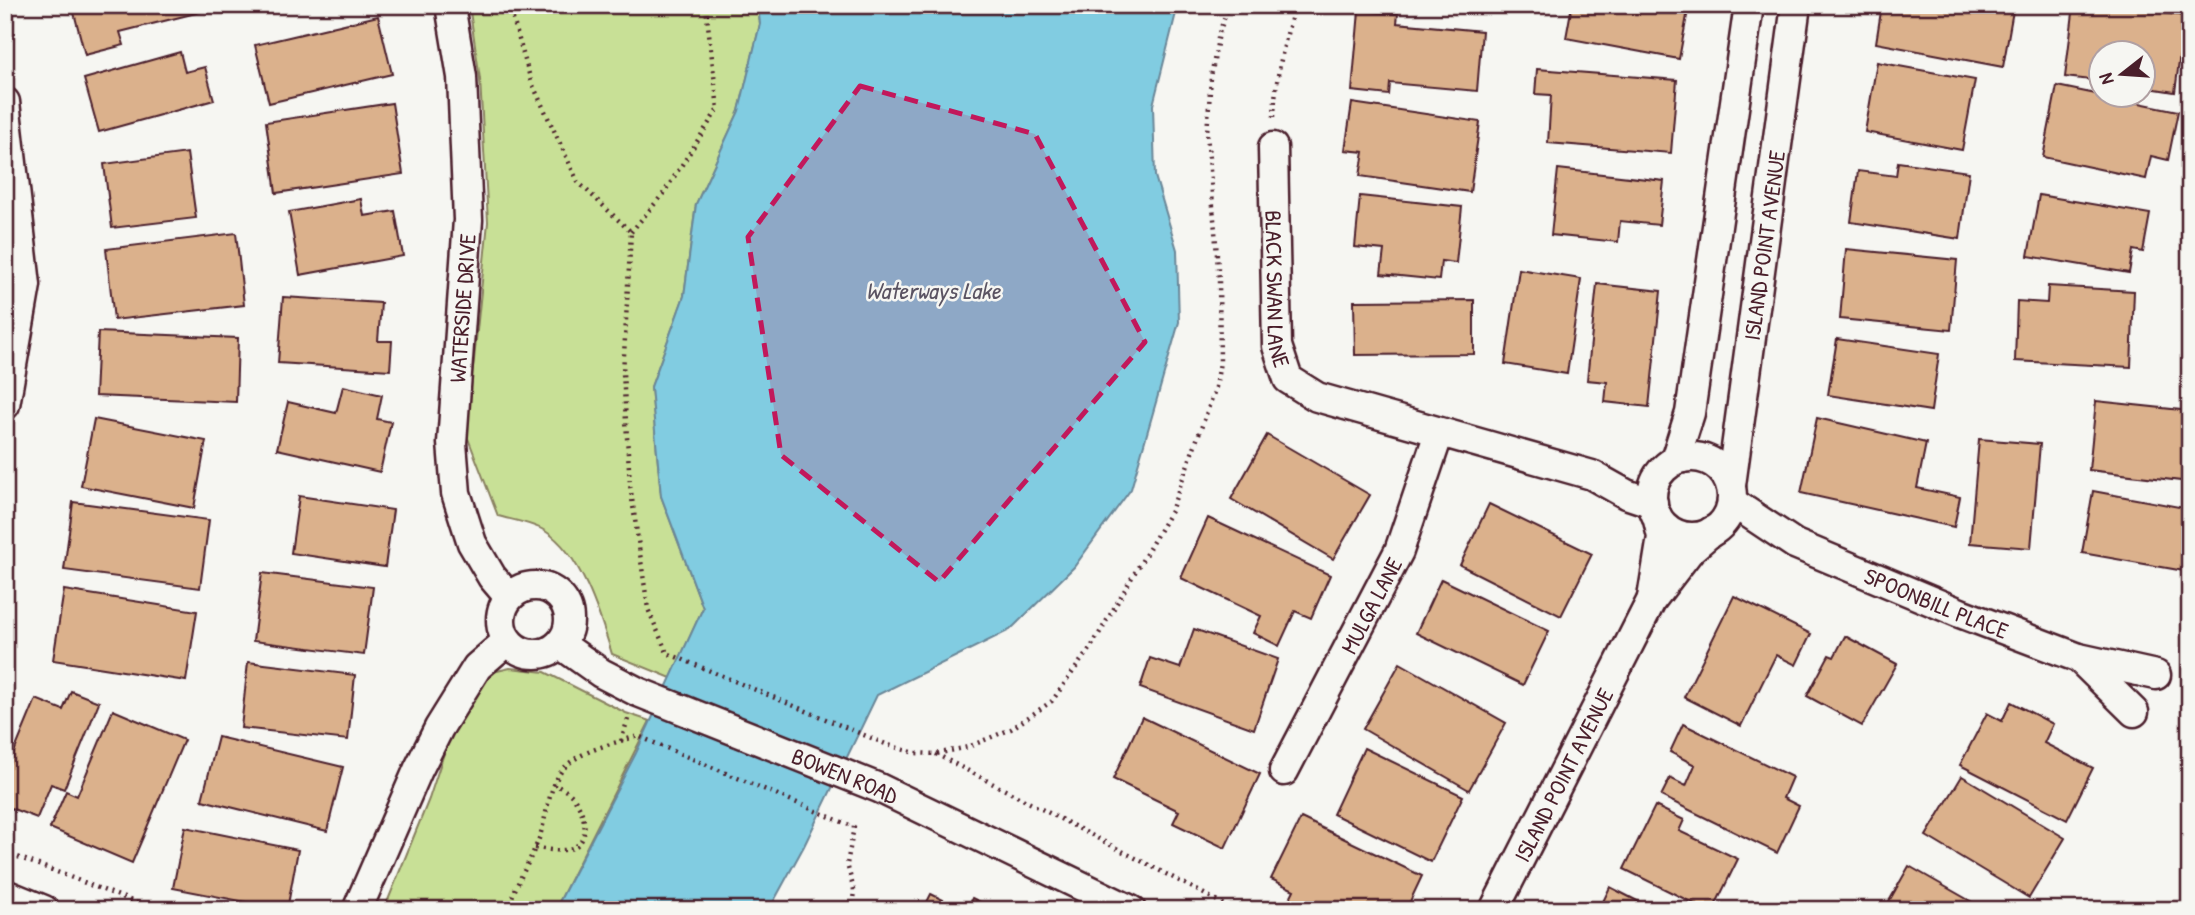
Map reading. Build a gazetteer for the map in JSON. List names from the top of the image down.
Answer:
{
  "streets": {
    "street": [
      "ISLAND POINT AVENUE",
      "BLACK SWAN LANE",
      "WATERSIDE DRIVE",
      "SPOONBILL PLACE",
      "MULGA LANE",
      "BOWEN ROAD"
    ]
  },
  "crossings": [
    ["ISLAND POINT AVENUE", "BLACK SWAN LANE"],
    ["ISLAND POINT AVENUE", "SPOONBILL PLACE"],
    ["BLACK SWAN LANE", "SPOONBILL PLACE"],
    ["BLACK SWAN LANE", "MULGA LANE"],
    ["WATERSIDE DRIVE", "BOWEN ROAD"]
  ],
  "water": ["Waterways Lake"],
  "north": "left"
}
